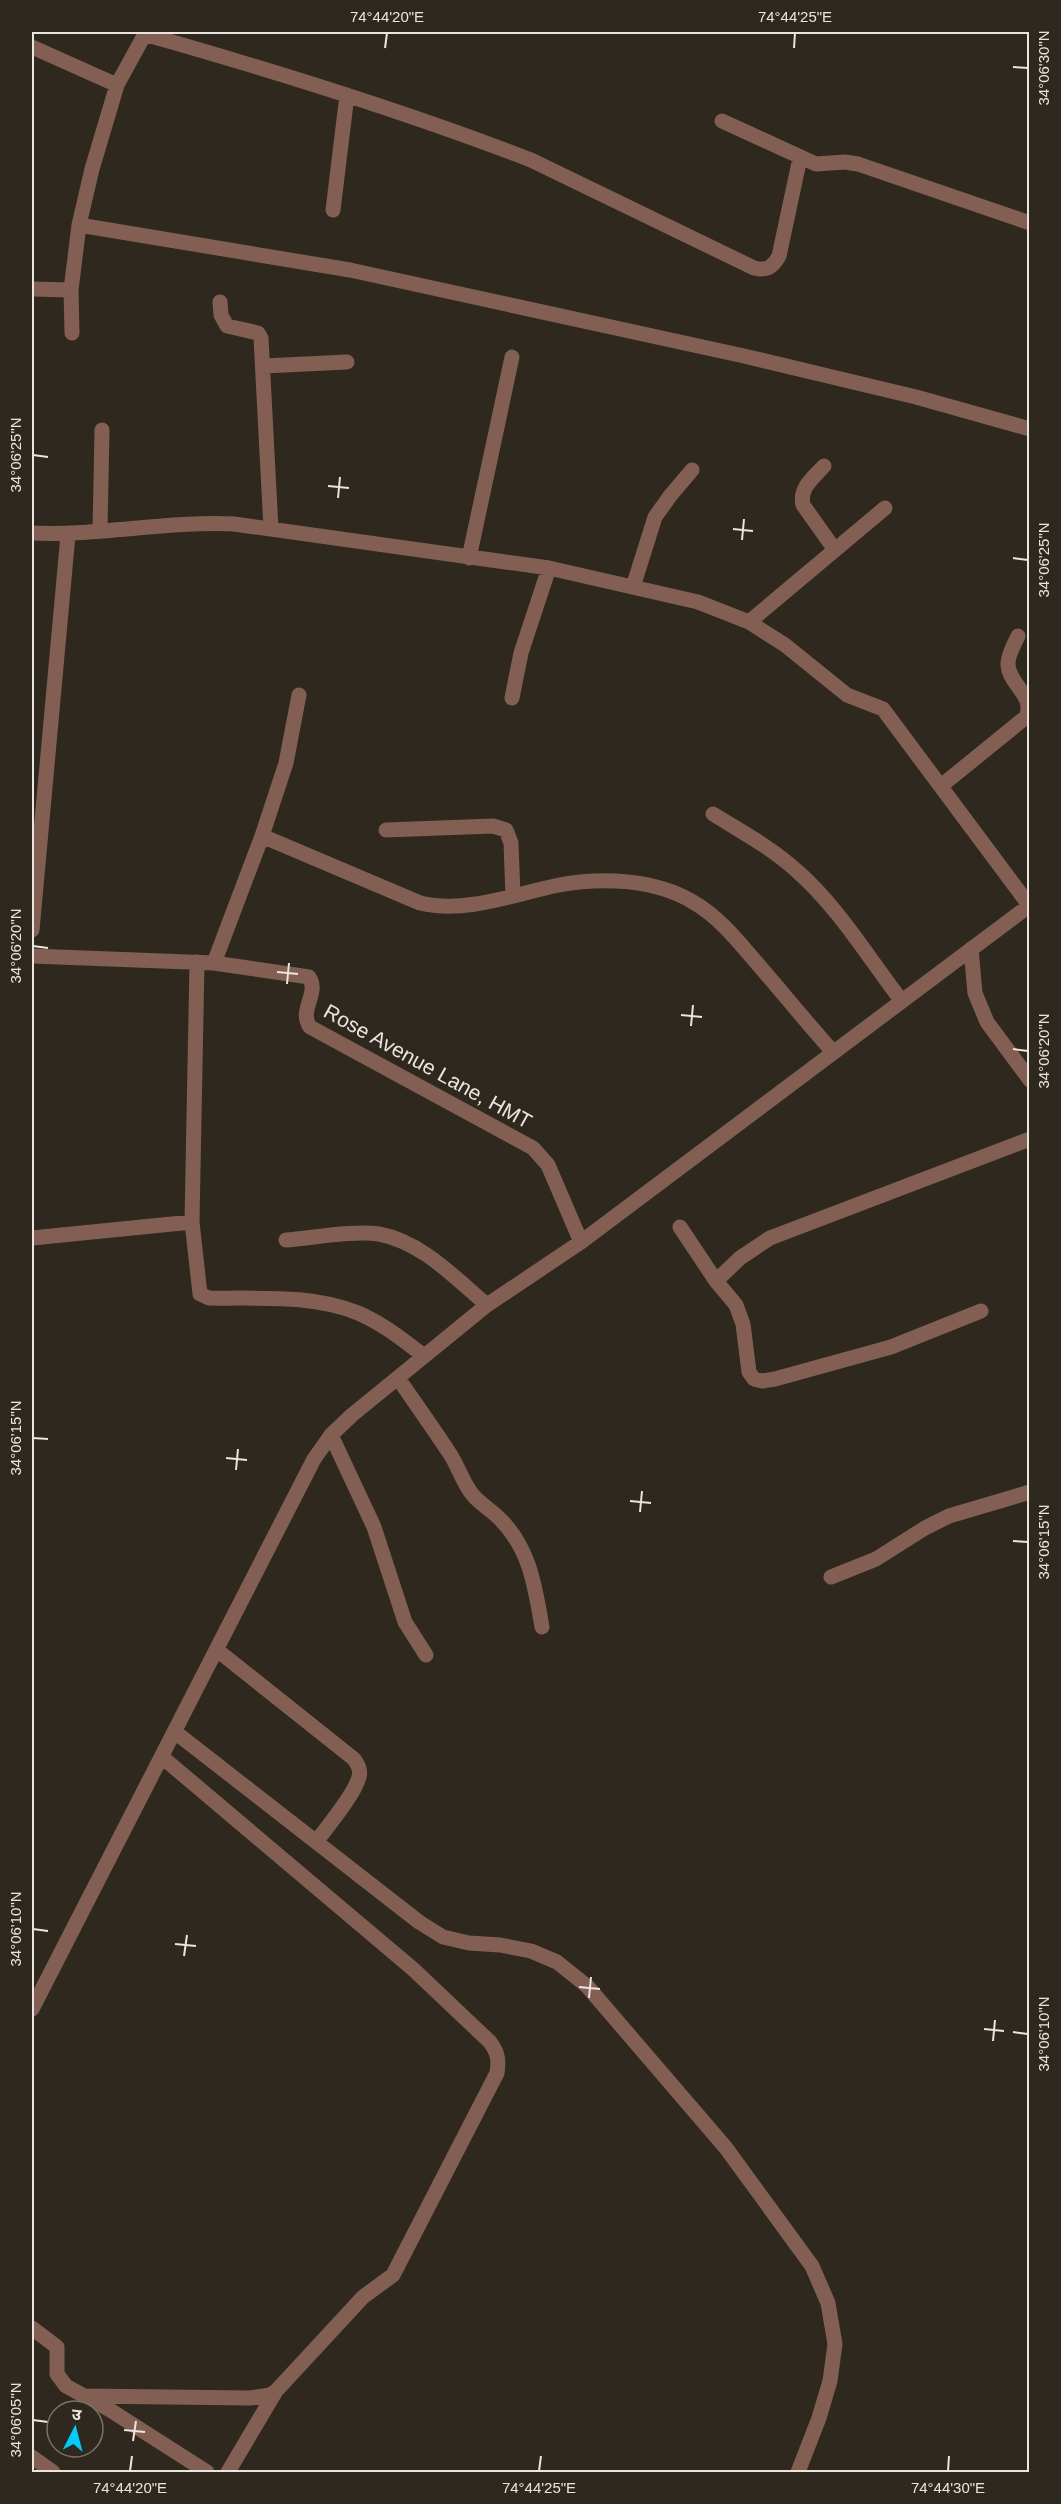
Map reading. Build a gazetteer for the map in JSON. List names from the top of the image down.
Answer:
{
  "streets": {
    "street": ["Rose Avenue Lane, HMT"]
  },
  "north": "top",
  "coordinates": [
    "74°44'20\"E",
    "74°44'25\"E",
    "34°06'30\"N",
    "34°06'25\"N",
    "34°06'20\"N",
    "34°06'15\"N",
    "34°06'10\"N",
    "34°06'05\"N",
    "74°44'30\"E"
  ]
}
